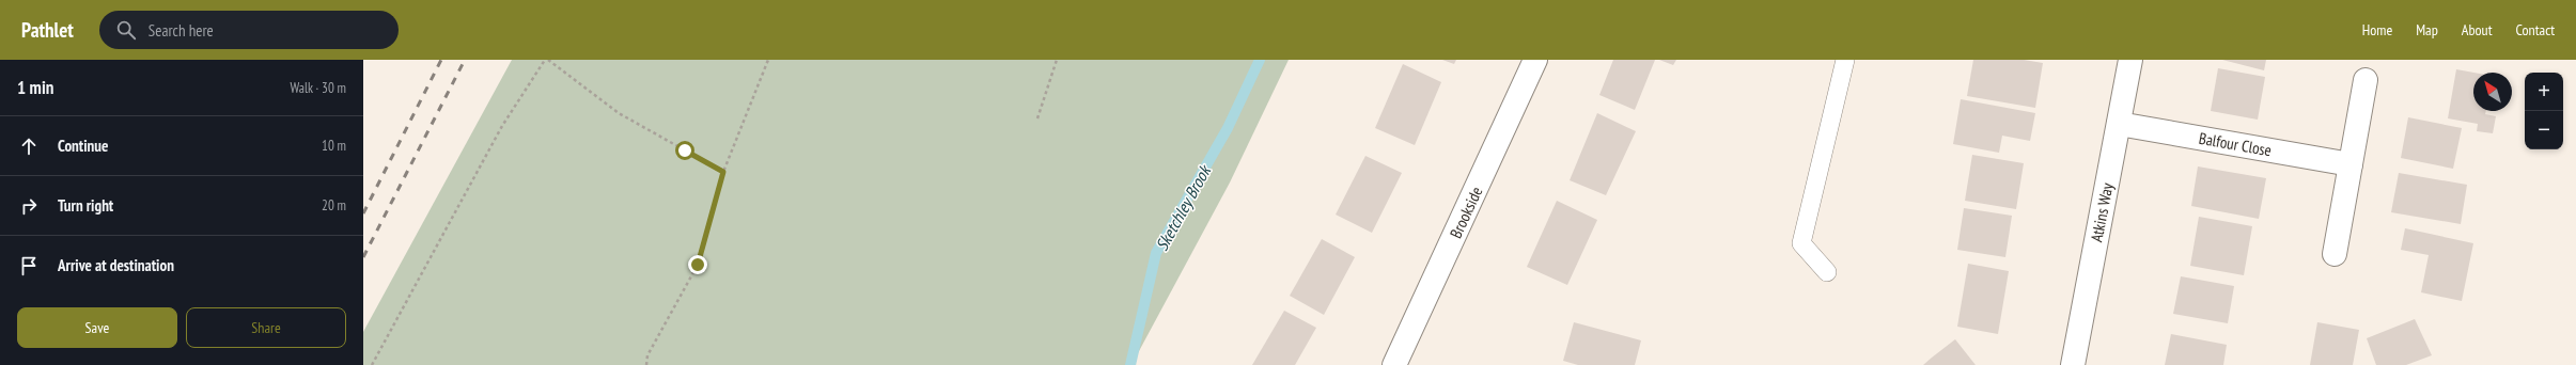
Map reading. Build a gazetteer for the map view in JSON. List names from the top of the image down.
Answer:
{
  "streets": {
    "street": ["Balfour Close", "Brookside", "Atkins Way"]
  },
  "crossings": [
    ["Balfour Close", "Atkins Way"]
  ],
  "water": ["Sketchley Brook"],
  "north": "top left",
  "page": {
    "header": "Pathlet",
    "search": "Search here",
    "nav": [
      "Home",
      "Map",
      "About",
      "Contact"
    ],
    "heading": ["1 min", "Walk · 30 m"],
    "map_buttons": ["+", "−"],
    "list": [
      ["Continue", "10 m"],
      ["Turn right", "20 m"],
      "Arrive at destination"
    ],
    "buttons": ["Save", "Share"]
  }
}
